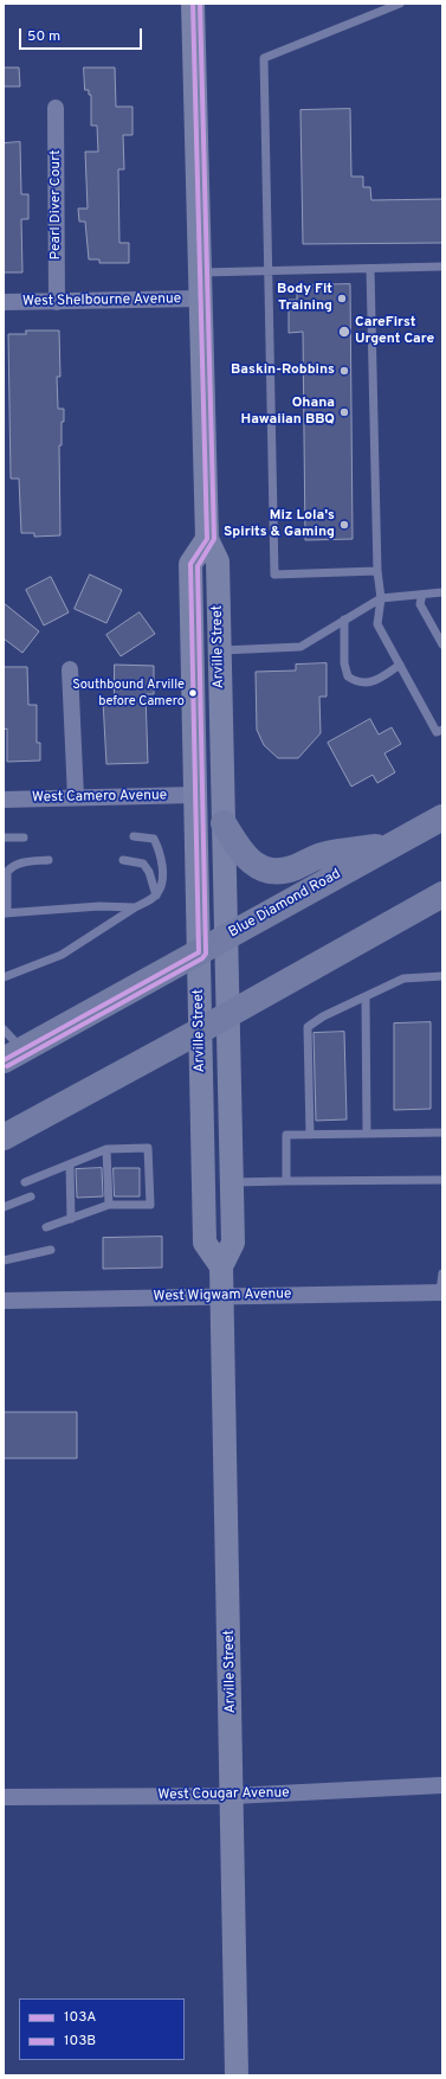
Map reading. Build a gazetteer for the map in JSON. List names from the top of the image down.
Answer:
{
  "streets": {
    "highway": ["Blue Diamond Road"],
    "street": [
      "Pearl Diver Court",
      "West Shelbourne Avenue",
      "Arville Street",
      "West Camero Avenue",
      "West Wigwam Avenue",
      "West Cougar Avenue"
    ]
  },
  "crossings": [
    ["Pearl Diver Court", "West Shelbourne Avenue"],
    ["West Shelbourne Avenue", "Arville Street"],
    ["Arville Street", "West Camero Avenue"],
    ["Arville Street", "Blue Diamond Road"],
    ["Arville Street", "West Wigwam Avenue"],
    ["Arville Street", "West Cougar Avenue"]
  ],
  "places": [
    "Body Fit Training",
    "CareFirst Urgent Care",
    "Baskin-Robbins",
    "Ohana Hawaiian BBQ",
    "Miz Lola's Spirits & Gaming",
    "Southbound Arville before Camero"
  ],
  "lines": ["transit line 103A", "transit line 103B"],
  "legend": ["103A", "103B"],
  "scale_bar": "50 m"
}
